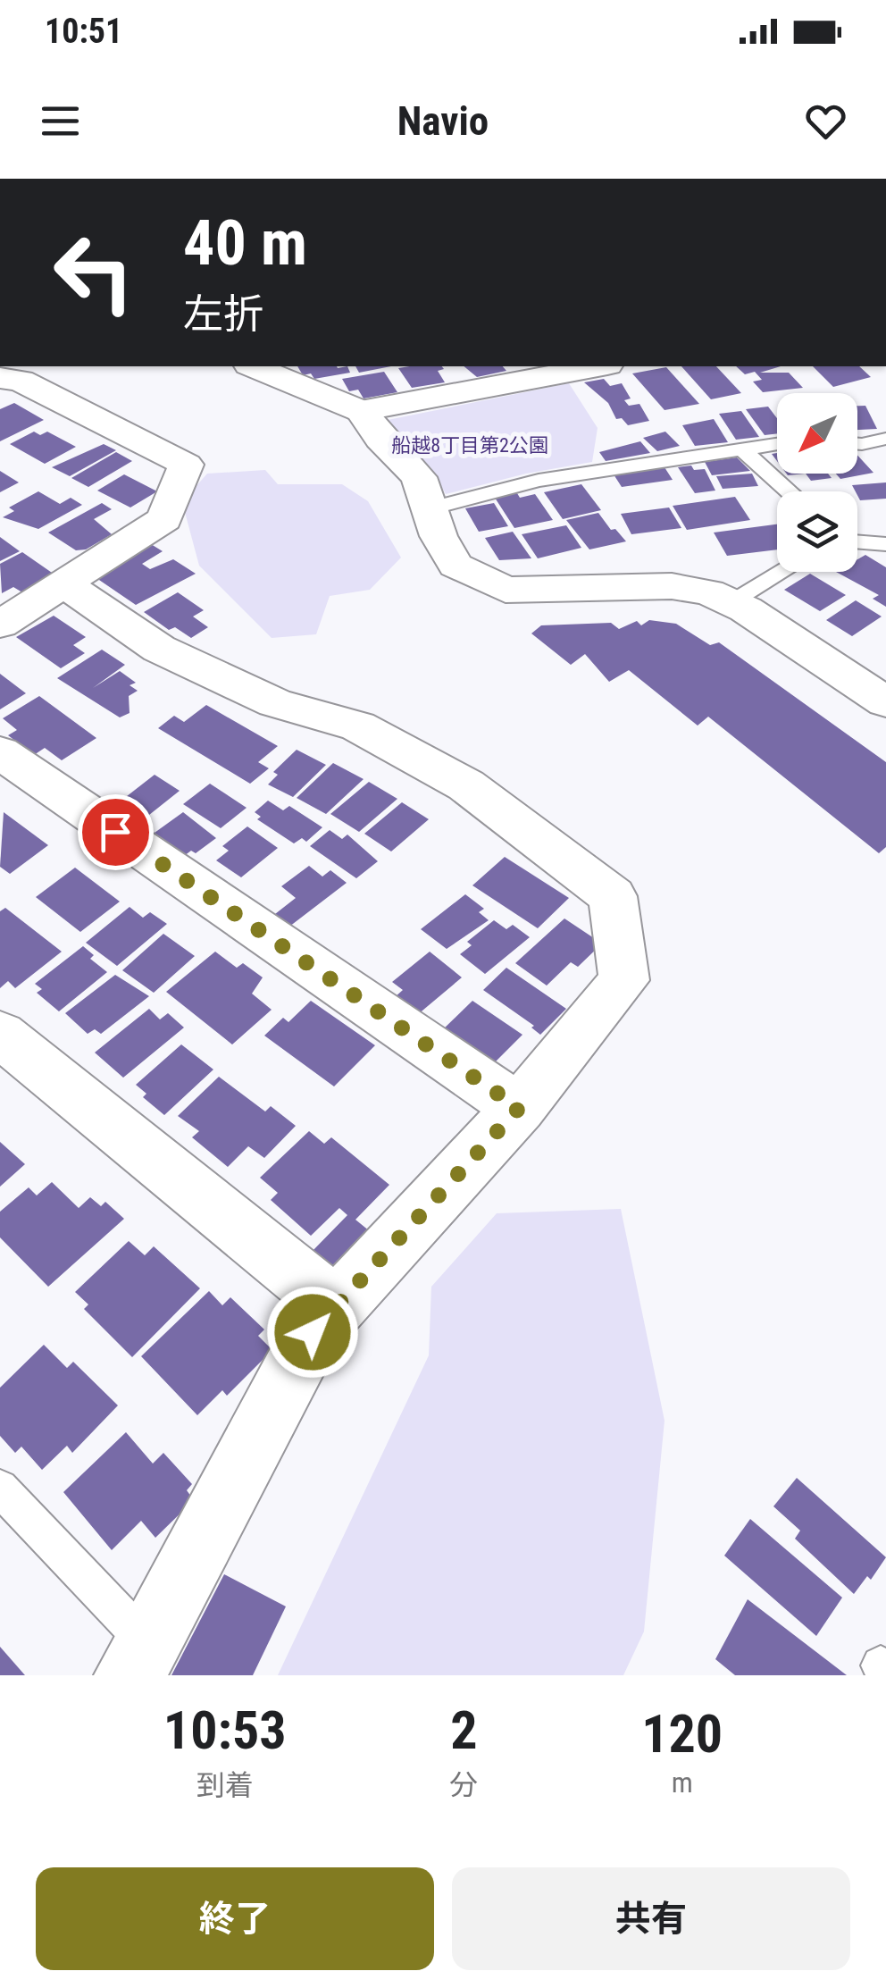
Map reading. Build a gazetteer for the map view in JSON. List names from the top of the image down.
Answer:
{
  "parks": ["船越8丁目第2公園"],
  "north": "bottom left",
  "page": {
    "status": "10:51",
    "header": "Navio",
    "turn": ["40 m", "左折"],
    "eta": [
      "10:53",
      "到着",
      "2",
      "分",
      "120",
      "m"
    ],
    "buttons": ["終了", "共有"]
  }
}
